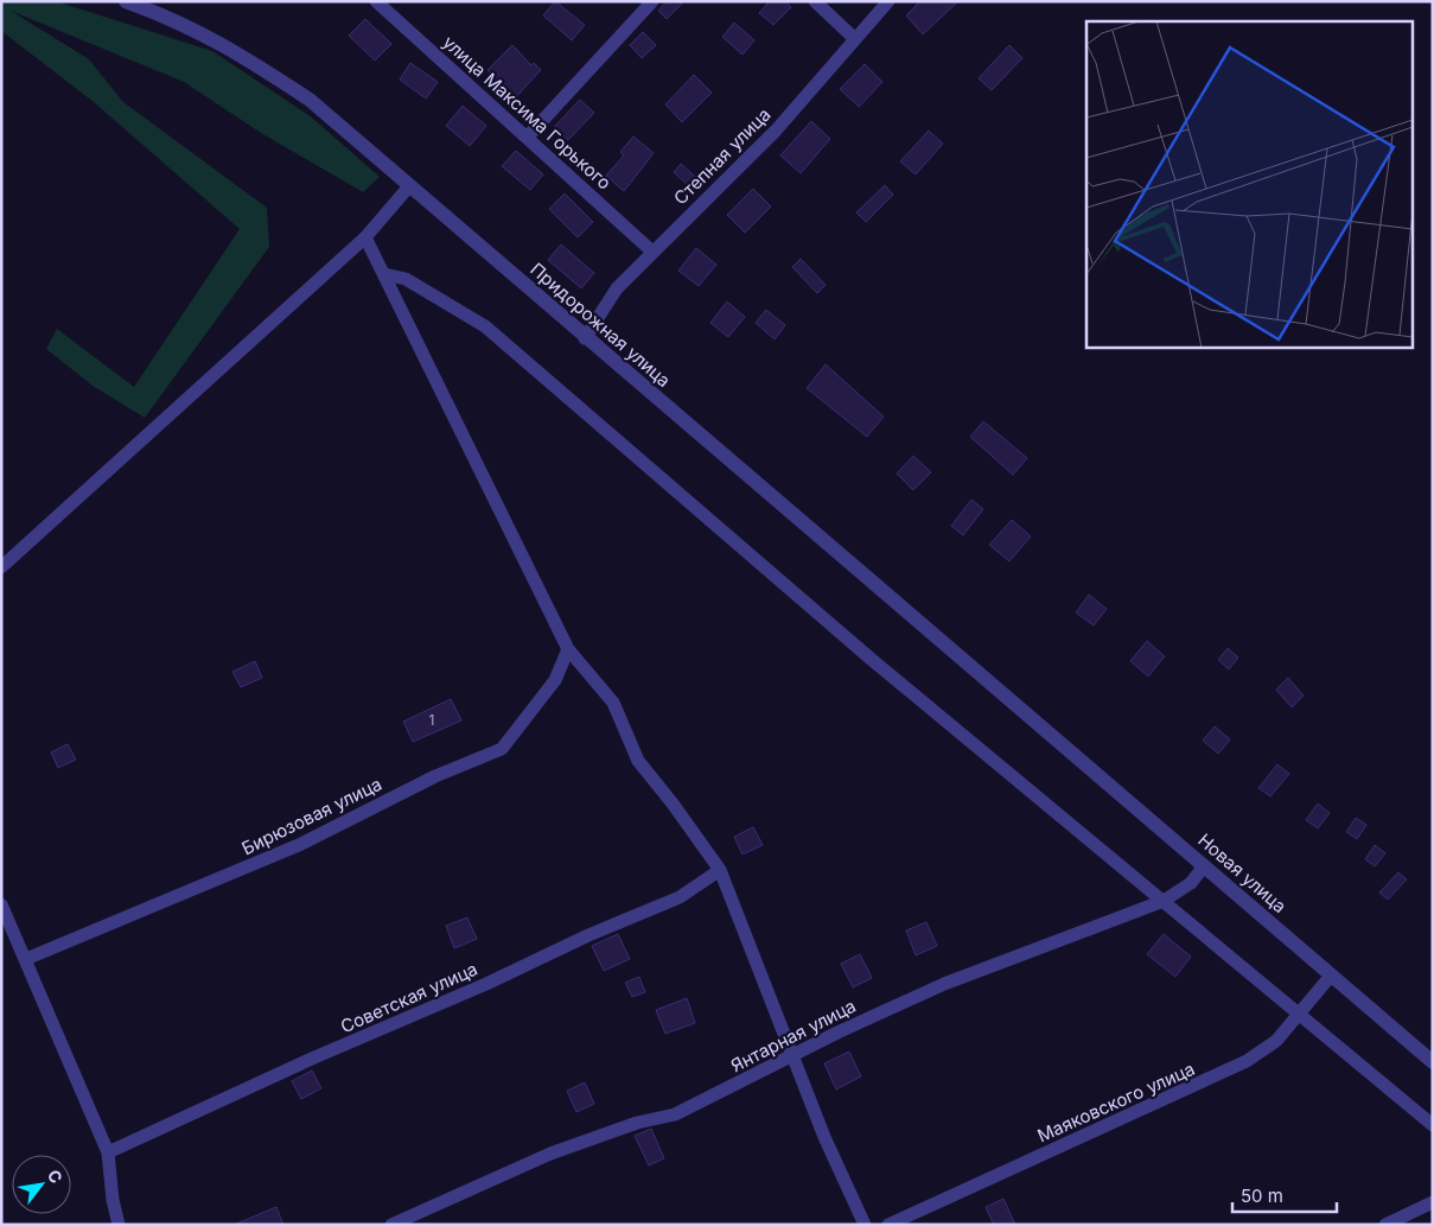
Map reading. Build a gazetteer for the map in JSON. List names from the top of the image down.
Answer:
{
  "streets": {
    "street": [
      "улица Максима Горького",
      "Степная улица",
      "Придорожная улица",
      "Бирюзовая улица",
      "Новая улица",
      "Советская улица",
      "Янтарная улица",
      "Маяковского улица"
    ]
  },
  "crossings": [
    ["улица Максима Горького", "Степная улица"],
    ["Степная улица", "Придорожная улица"],
    ["Придорожная улица", "Новая улица"],
    ["Новая улица", "Янтарная улица"],
    ["Новая улица", "Маяковского улица"]
  ],
  "house_numbers": ["1"],
  "scale_bar": "50 m",
  "north": "top right"
}
